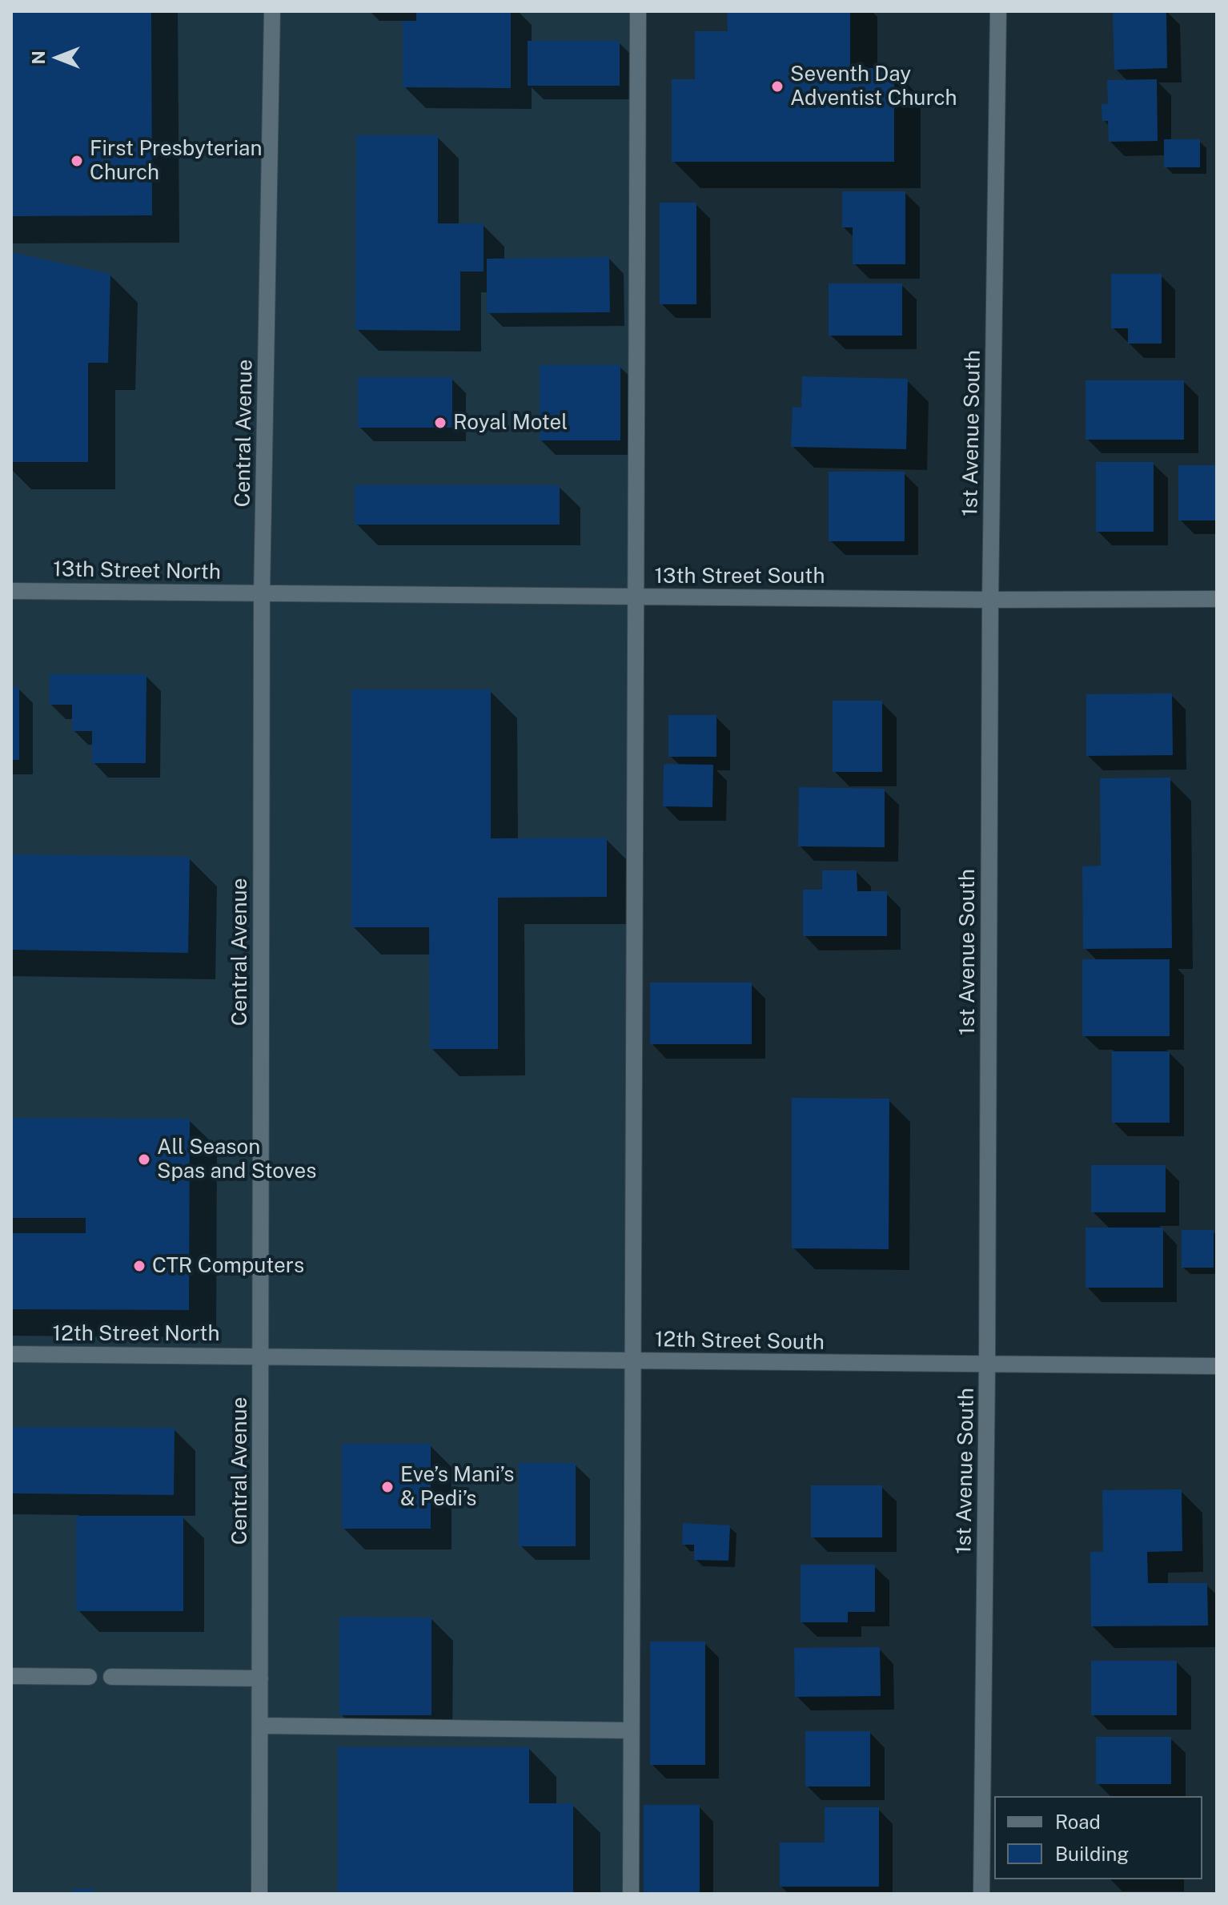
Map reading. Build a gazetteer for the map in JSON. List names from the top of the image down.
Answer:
{
  "streets": {
    "street": [
      "Central Avenue",
      "1st Avenue South",
      "13th Street North",
      "13th Street South",
      "12th Street North",
      "12th Street South"
    ]
  },
  "crossings": [
    ["Central Avenue", "13th Street North"],
    ["Central Avenue", "13th Street South"],
    ["Central Avenue", "12th Street North"],
    ["Central Avenue", "12th Street South"],
    ["1st Avenue South", "13th Street South"],
    ["1st Avenue South", "12th Street South"],
    ["13th Street North", "13th Street South"],
    ["12th Street North", "12th Street South"]
  ],
  "places": [
    "Seventh Day Adventist Church",
    "First Presbyterian Church",
    "Royal Motel",
    "All Season Spas and Stoves",
    "CTR Computers",
    "Eve’s Mani’s & Pedi’s"
  ],
  "legend": ["Road", "Building"],
  "north": "left"
}
